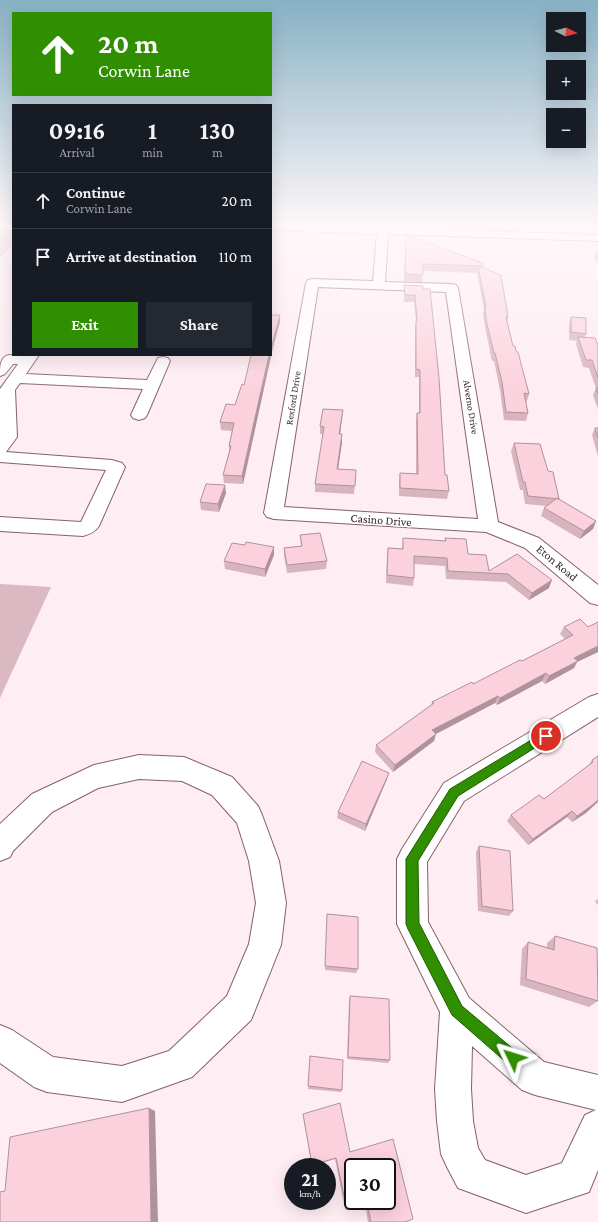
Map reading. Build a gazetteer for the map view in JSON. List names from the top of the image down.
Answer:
{
  "streets": {
    "street": [
      "Rexford Drive",
      "Alverno Drive",
      "Casino Drive",
      "Eton Road"
    ]
  },
  "crossings": [
    ["Rexford Drive", "Alverno Drive"],
    ["Rexford Drive", "Casino Drive"],
    ["Alverno Drive", "Casino Drive"],
    ["Alverno Drive", "Eton Road"],
    ["Casino Drive", "Eton Road"]
  ],
  "north": "right",
  "page": {
    "map_buttons": ["+", "−"],
    "turn": ["20 m", "Corwin Lane"],
    "eta": [
      "09:16",
      "Arrival",
      "1",
      "min",
      "130",
      "m"
    ],
    "list": [
      {
        "name": "Continue",
        "note": "Corwin Lane",
        "value": "20 m"
      },
      {
        "name": "Arrive at destination",
        "value": "110 m"
      }
    ],
    "buttons": ["Exit", "Share"],
    "speed": "21 km/h",
    "limit": "30"
  }
}
